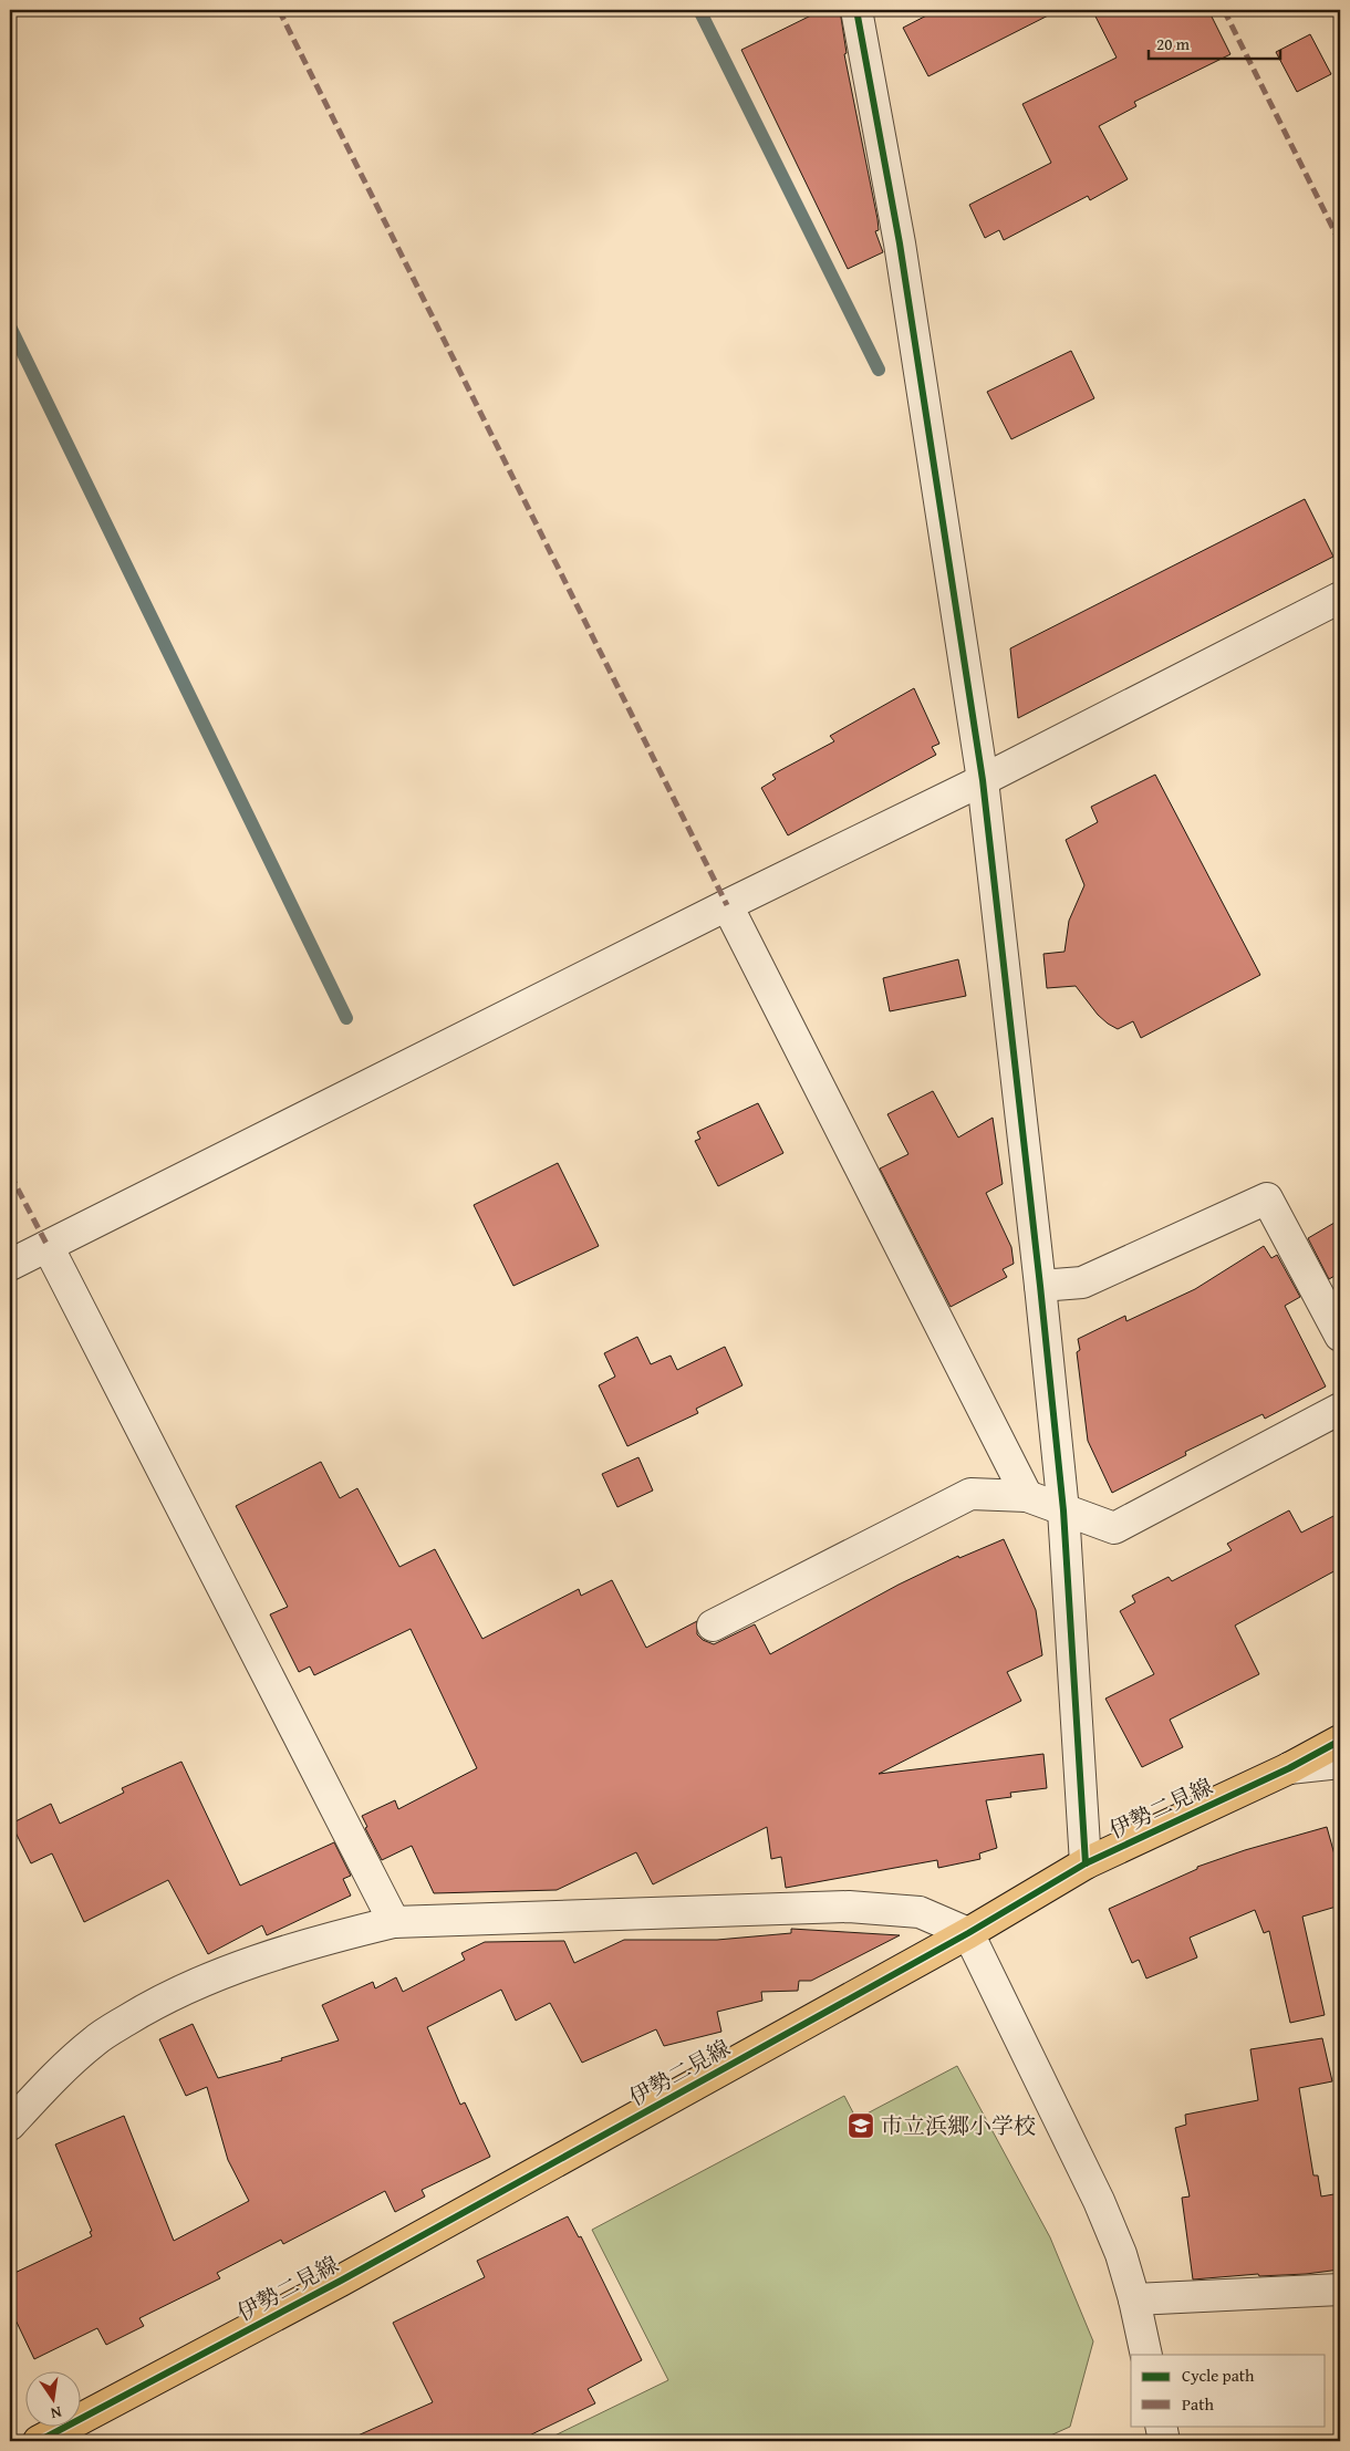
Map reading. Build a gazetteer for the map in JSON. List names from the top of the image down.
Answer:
{
  "streets": {
    "main road": ["伊勢二見線"]
  },
  "places": {
    "school or university": ["市立浜郷小学校"]
  },
  "legend": ["Cycle path", "Path"],
  "scale_bar": "20 m",
  "north": "bottom"
}
